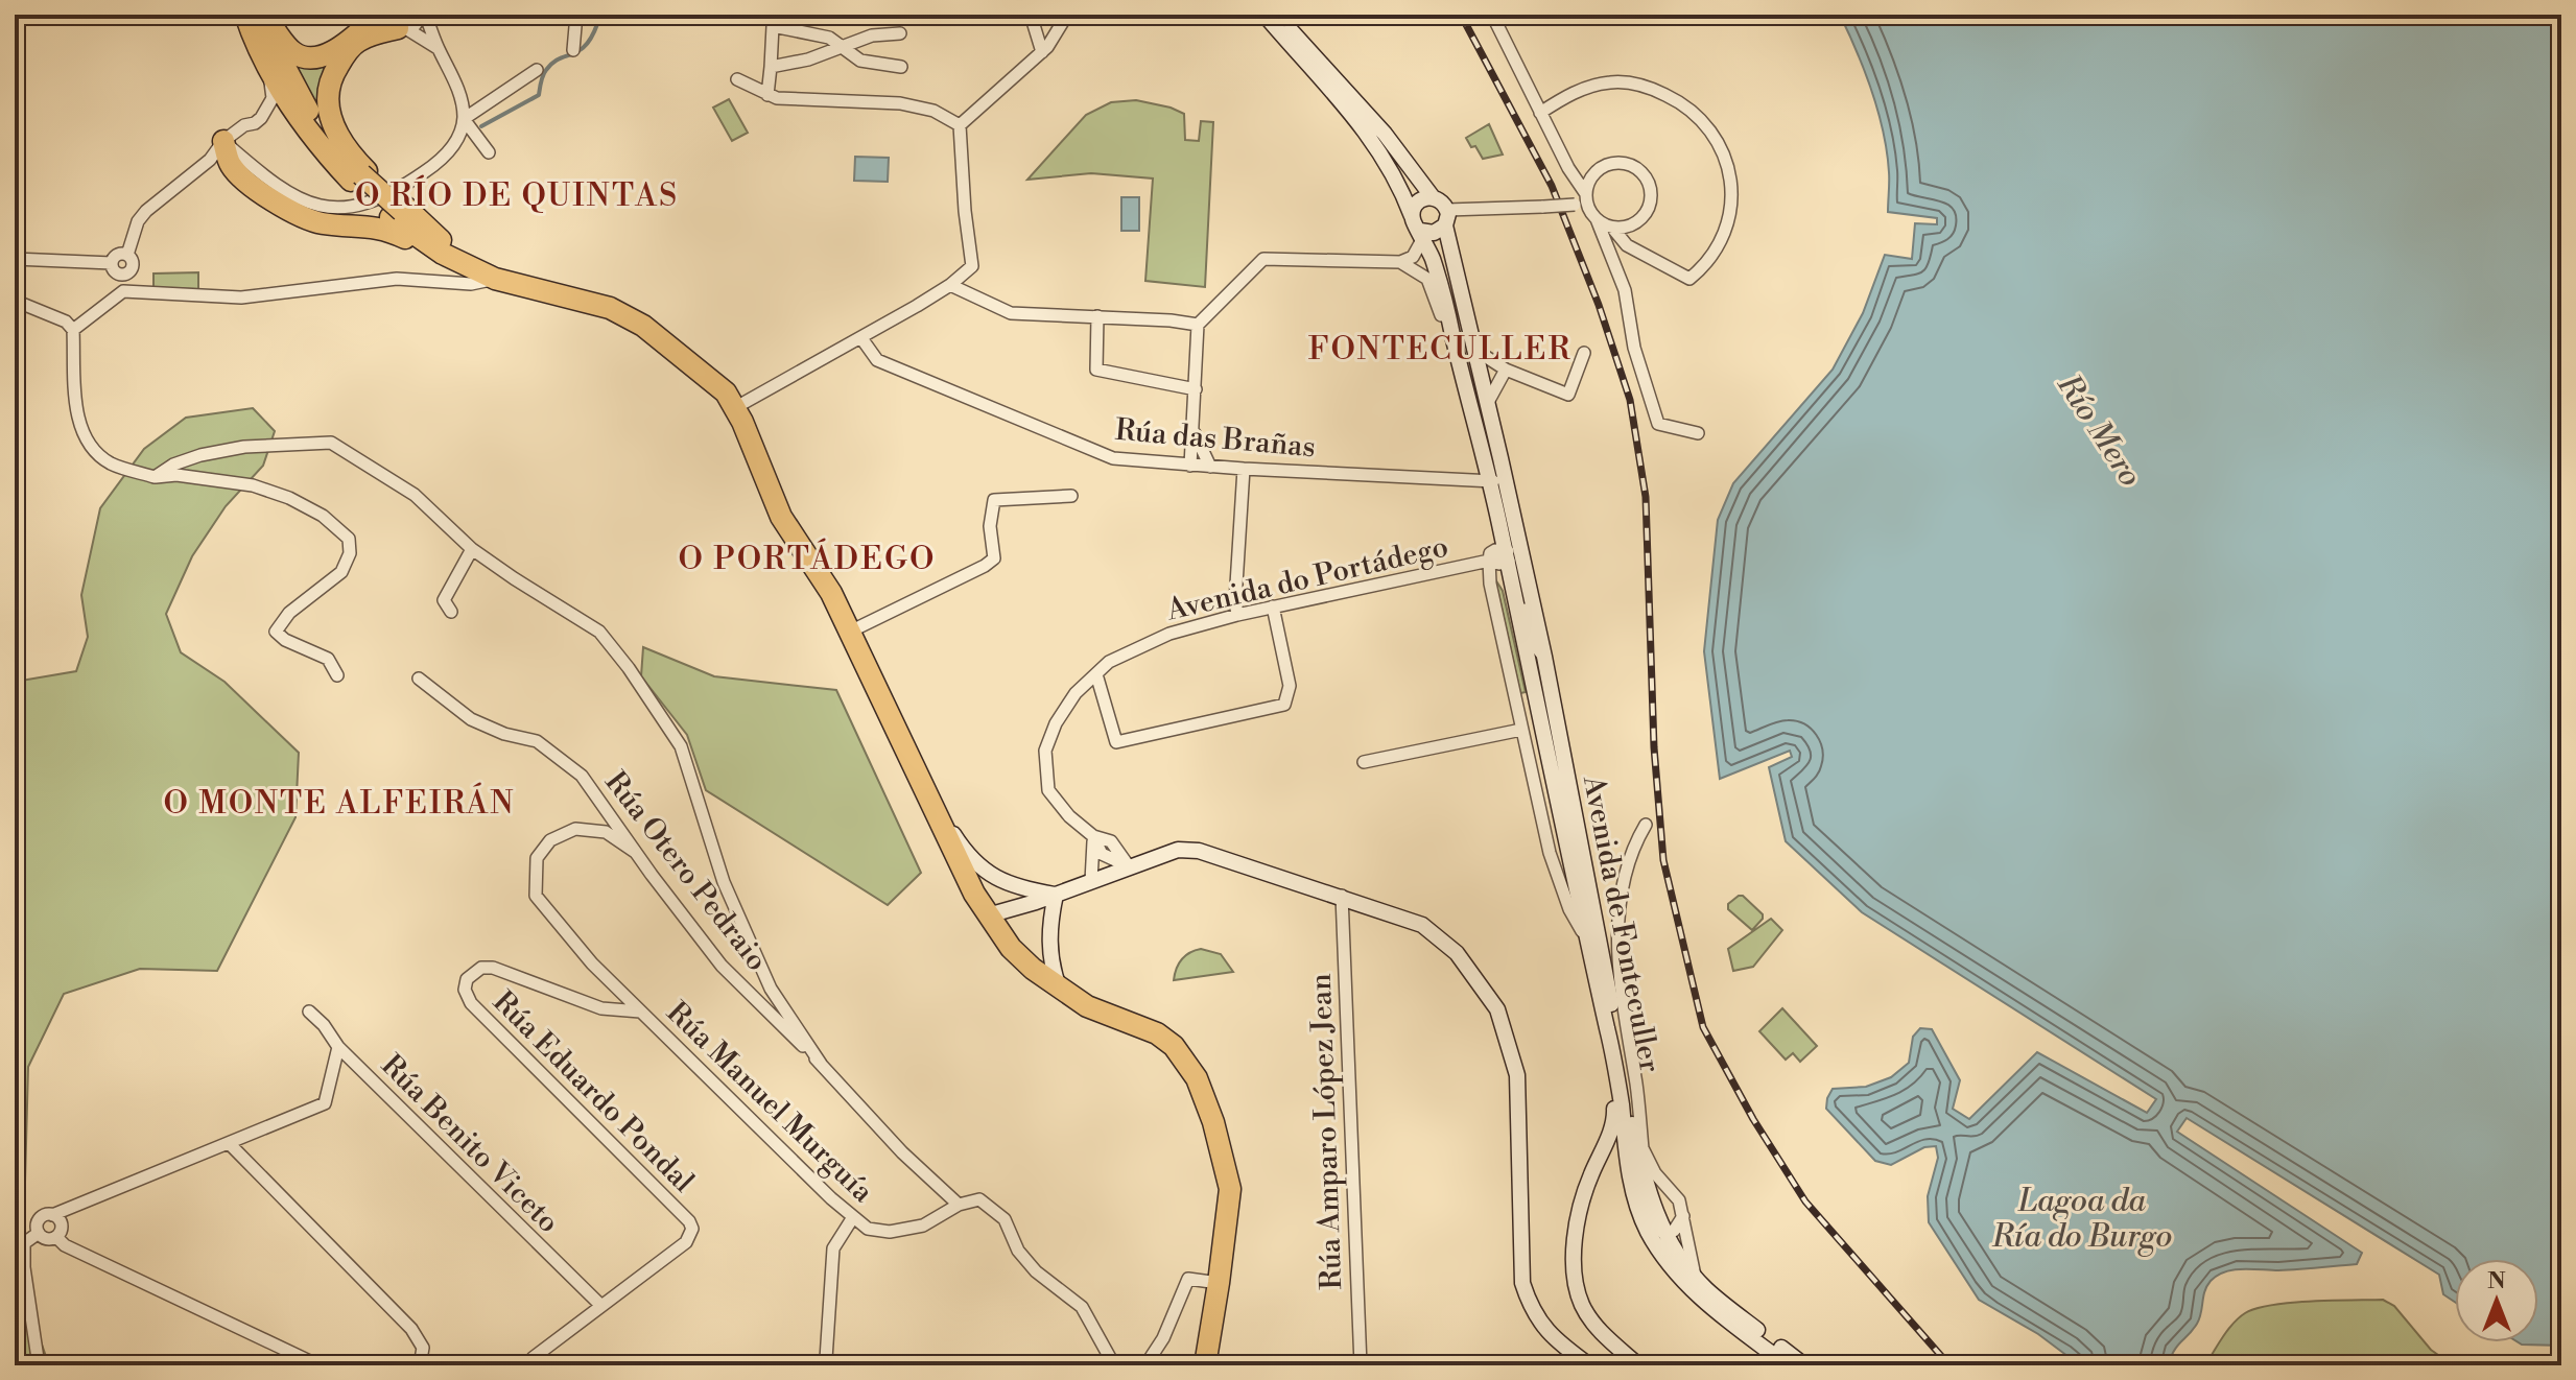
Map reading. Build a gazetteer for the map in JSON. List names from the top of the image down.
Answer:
{
  "streets": {
    "main road": ["Avenida de Fonteculler"],
    "street": [
      "Rúa das Brañas",
      "Avenida do Portádego",
      "Rúa Otero Pedraio",
      "Rúa Eduardo Pondal",
      "Rúa Manuel Murguía",
      "Rúa Amparo López Jean",
      "Rúa Benito Viceto"
    ]
  },
  "crossings": [
    ["Rúa das Brañas", "Avenida de Fonteculler"],
    ["Avenida do Portádego", "Avenida de Fonteculler"],
    ["Rúa Otero Pedraio", "Rúa Manuel Murguía"],
    ["Rúa Eduardo Pondal", "Rúa Manuel Murguía"],
    ["Rúa Eduardo Pondal", "Rúa Benito Viceto"]
  ],
  "districts": [
    "O RÍO DE QUINTAS",
    "FONTECULLER",
    "O PORTÁDEGO",
    "O MONTE ALFEIRÁN"
  ],
  "water": ["Río Mero", "Lagoa da Ría do Burgo"],
  "north": "top"
}
